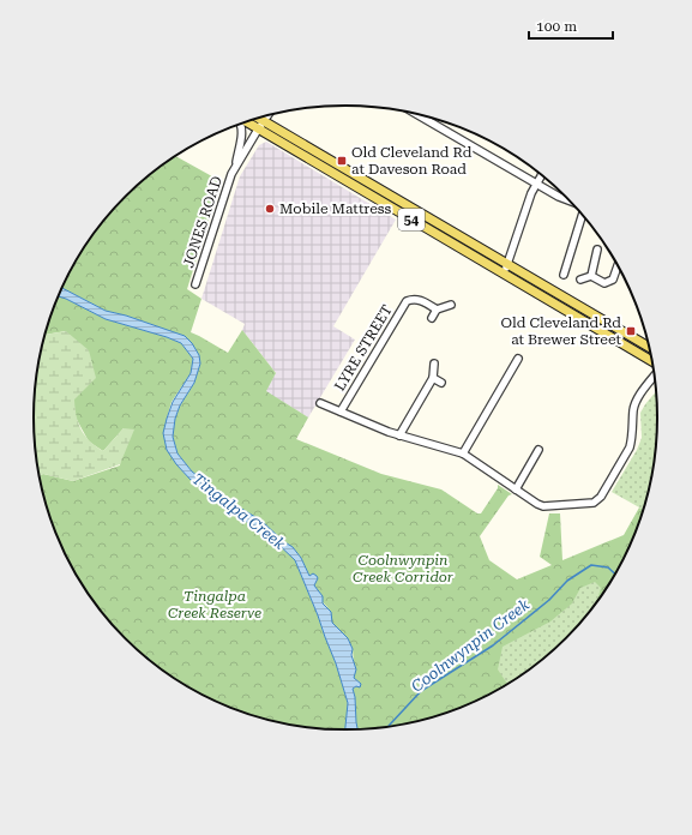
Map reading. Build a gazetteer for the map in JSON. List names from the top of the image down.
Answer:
{
  "streets": {
    "main road": ["54"],
    "street": ["JONES ROAD", "LYRE STREET"]
  },
  "crossings": [
    ["54", "JONES ROAD"]
  ],
  "water": ["Tingalpa Creek", "Coolnwynpin Creek"],
  "parks": ["Coolnwynpin Creek Corridor", "Tingalpa Creek Reserve"],
  "places": {
    "transit": ["Old Cleveland Rd at Daveson Road", "Old Cleveland Rd at Brewer Street"],
    "other": ["Mobile Mattress"]
  },
  "scale_bar": "100 m"
}
